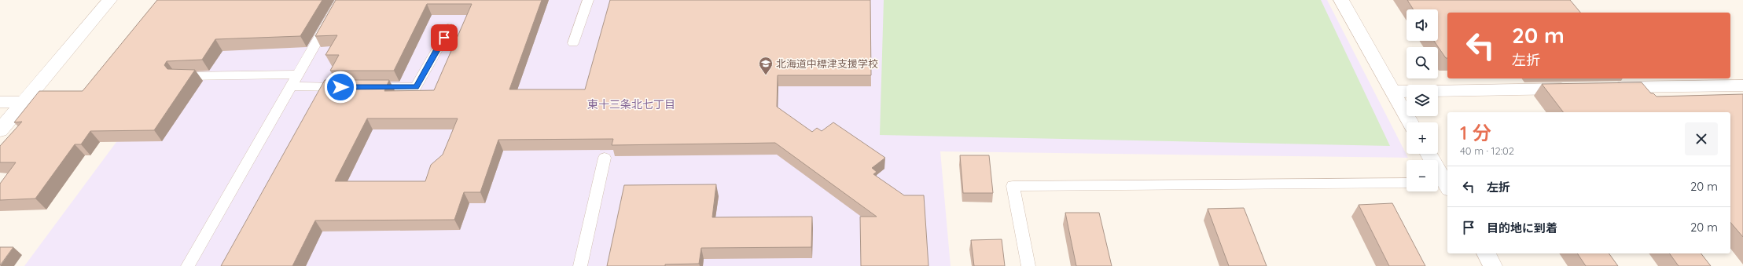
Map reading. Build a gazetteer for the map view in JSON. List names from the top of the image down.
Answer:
{
  "districts": ["東十三条北七丁目"],
  "places": {
    "school or university": ["北海道中標津支援学校"]
  },
  "page": {
    "map_buttons": ["+", "−"],
    "turn": ["20 m", "左折"],
    "heading": ["1 分", "40 m · 12:02"],
    "list": [
      {
        "name": "左折",
        "value": "20 m"
      },
      {
        "name": "目的地に到着",
        "value": "20 m"
      }
    ]
  }
}
